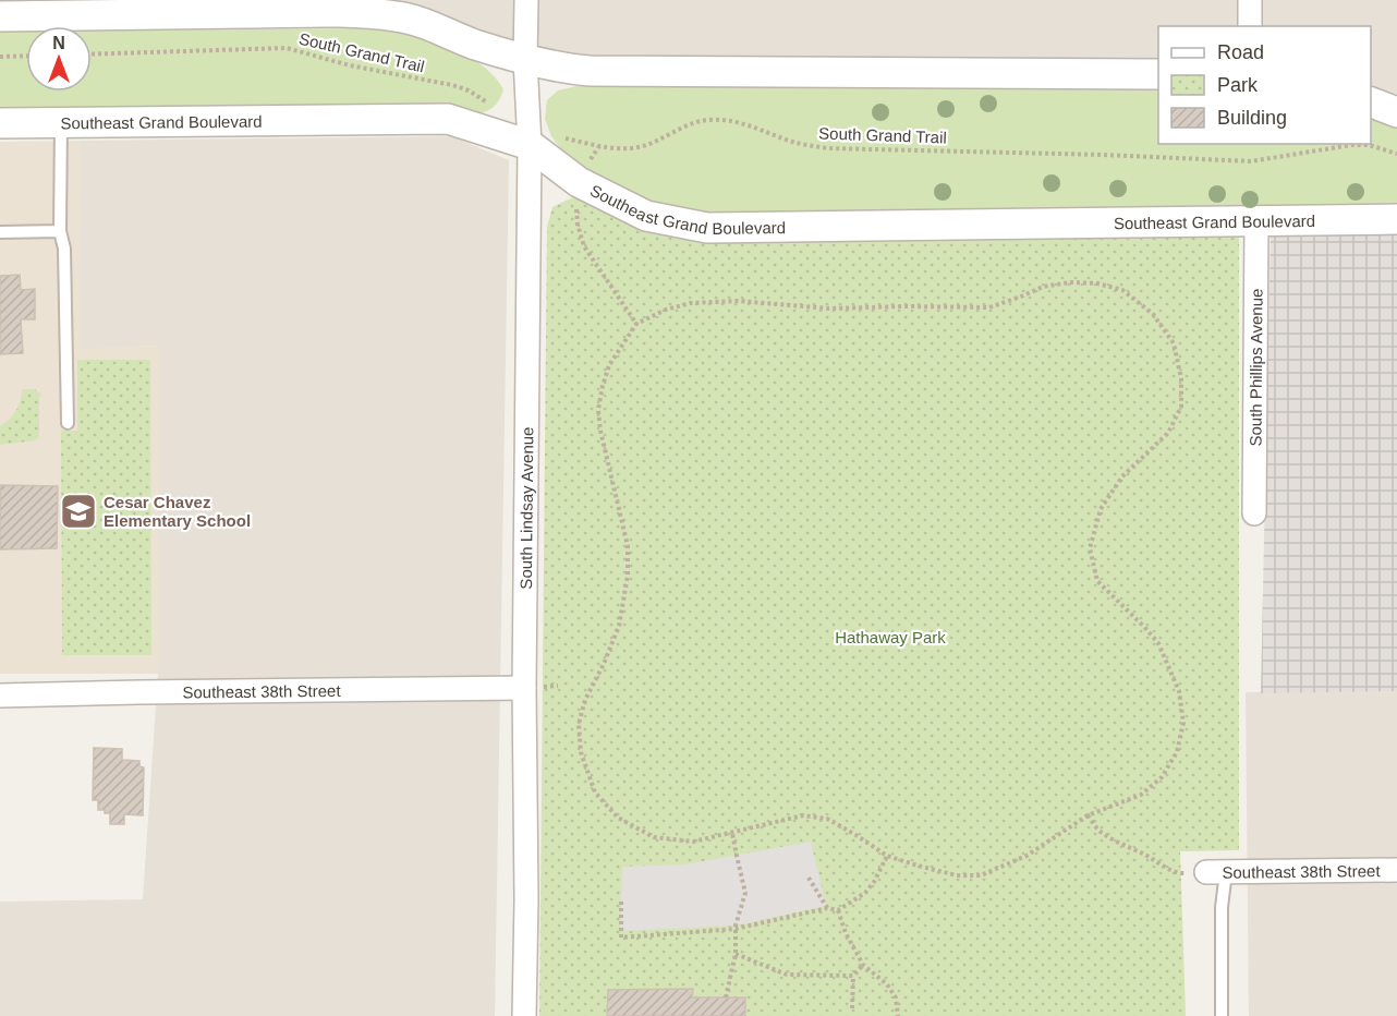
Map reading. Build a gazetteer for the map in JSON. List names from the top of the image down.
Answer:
{
  "streets": {
    "street": [
      "Southeast Grand Boulevard",
      "South Phillips Avenue",
      "South Lindsay Avenue",
      "Southeast 38th Street"
    ],
    "path": ["South Grand Trail"]
  },
  "crossings": [
    ["South Grand Trail", "Southeast Grand Boulevard"],
    ["South Grand Trail", "South Lindsay Avenue"],
    ["Southeast Grand Boulevard", "South Phillips Avenue"],
    ["Southeast Grand Boulevard", "South Lindsay Avenue"],
    ["South Lindsay Avenue", "Southeast 38th Street"]
  ],
  "parks": ["Hathaway Park"],
  "places": {
    "school or university": ["Cesar Chavez Elementary School"]
  },
  "legend": ["Road", "Park", "Building"],
  "north": "top"
}
